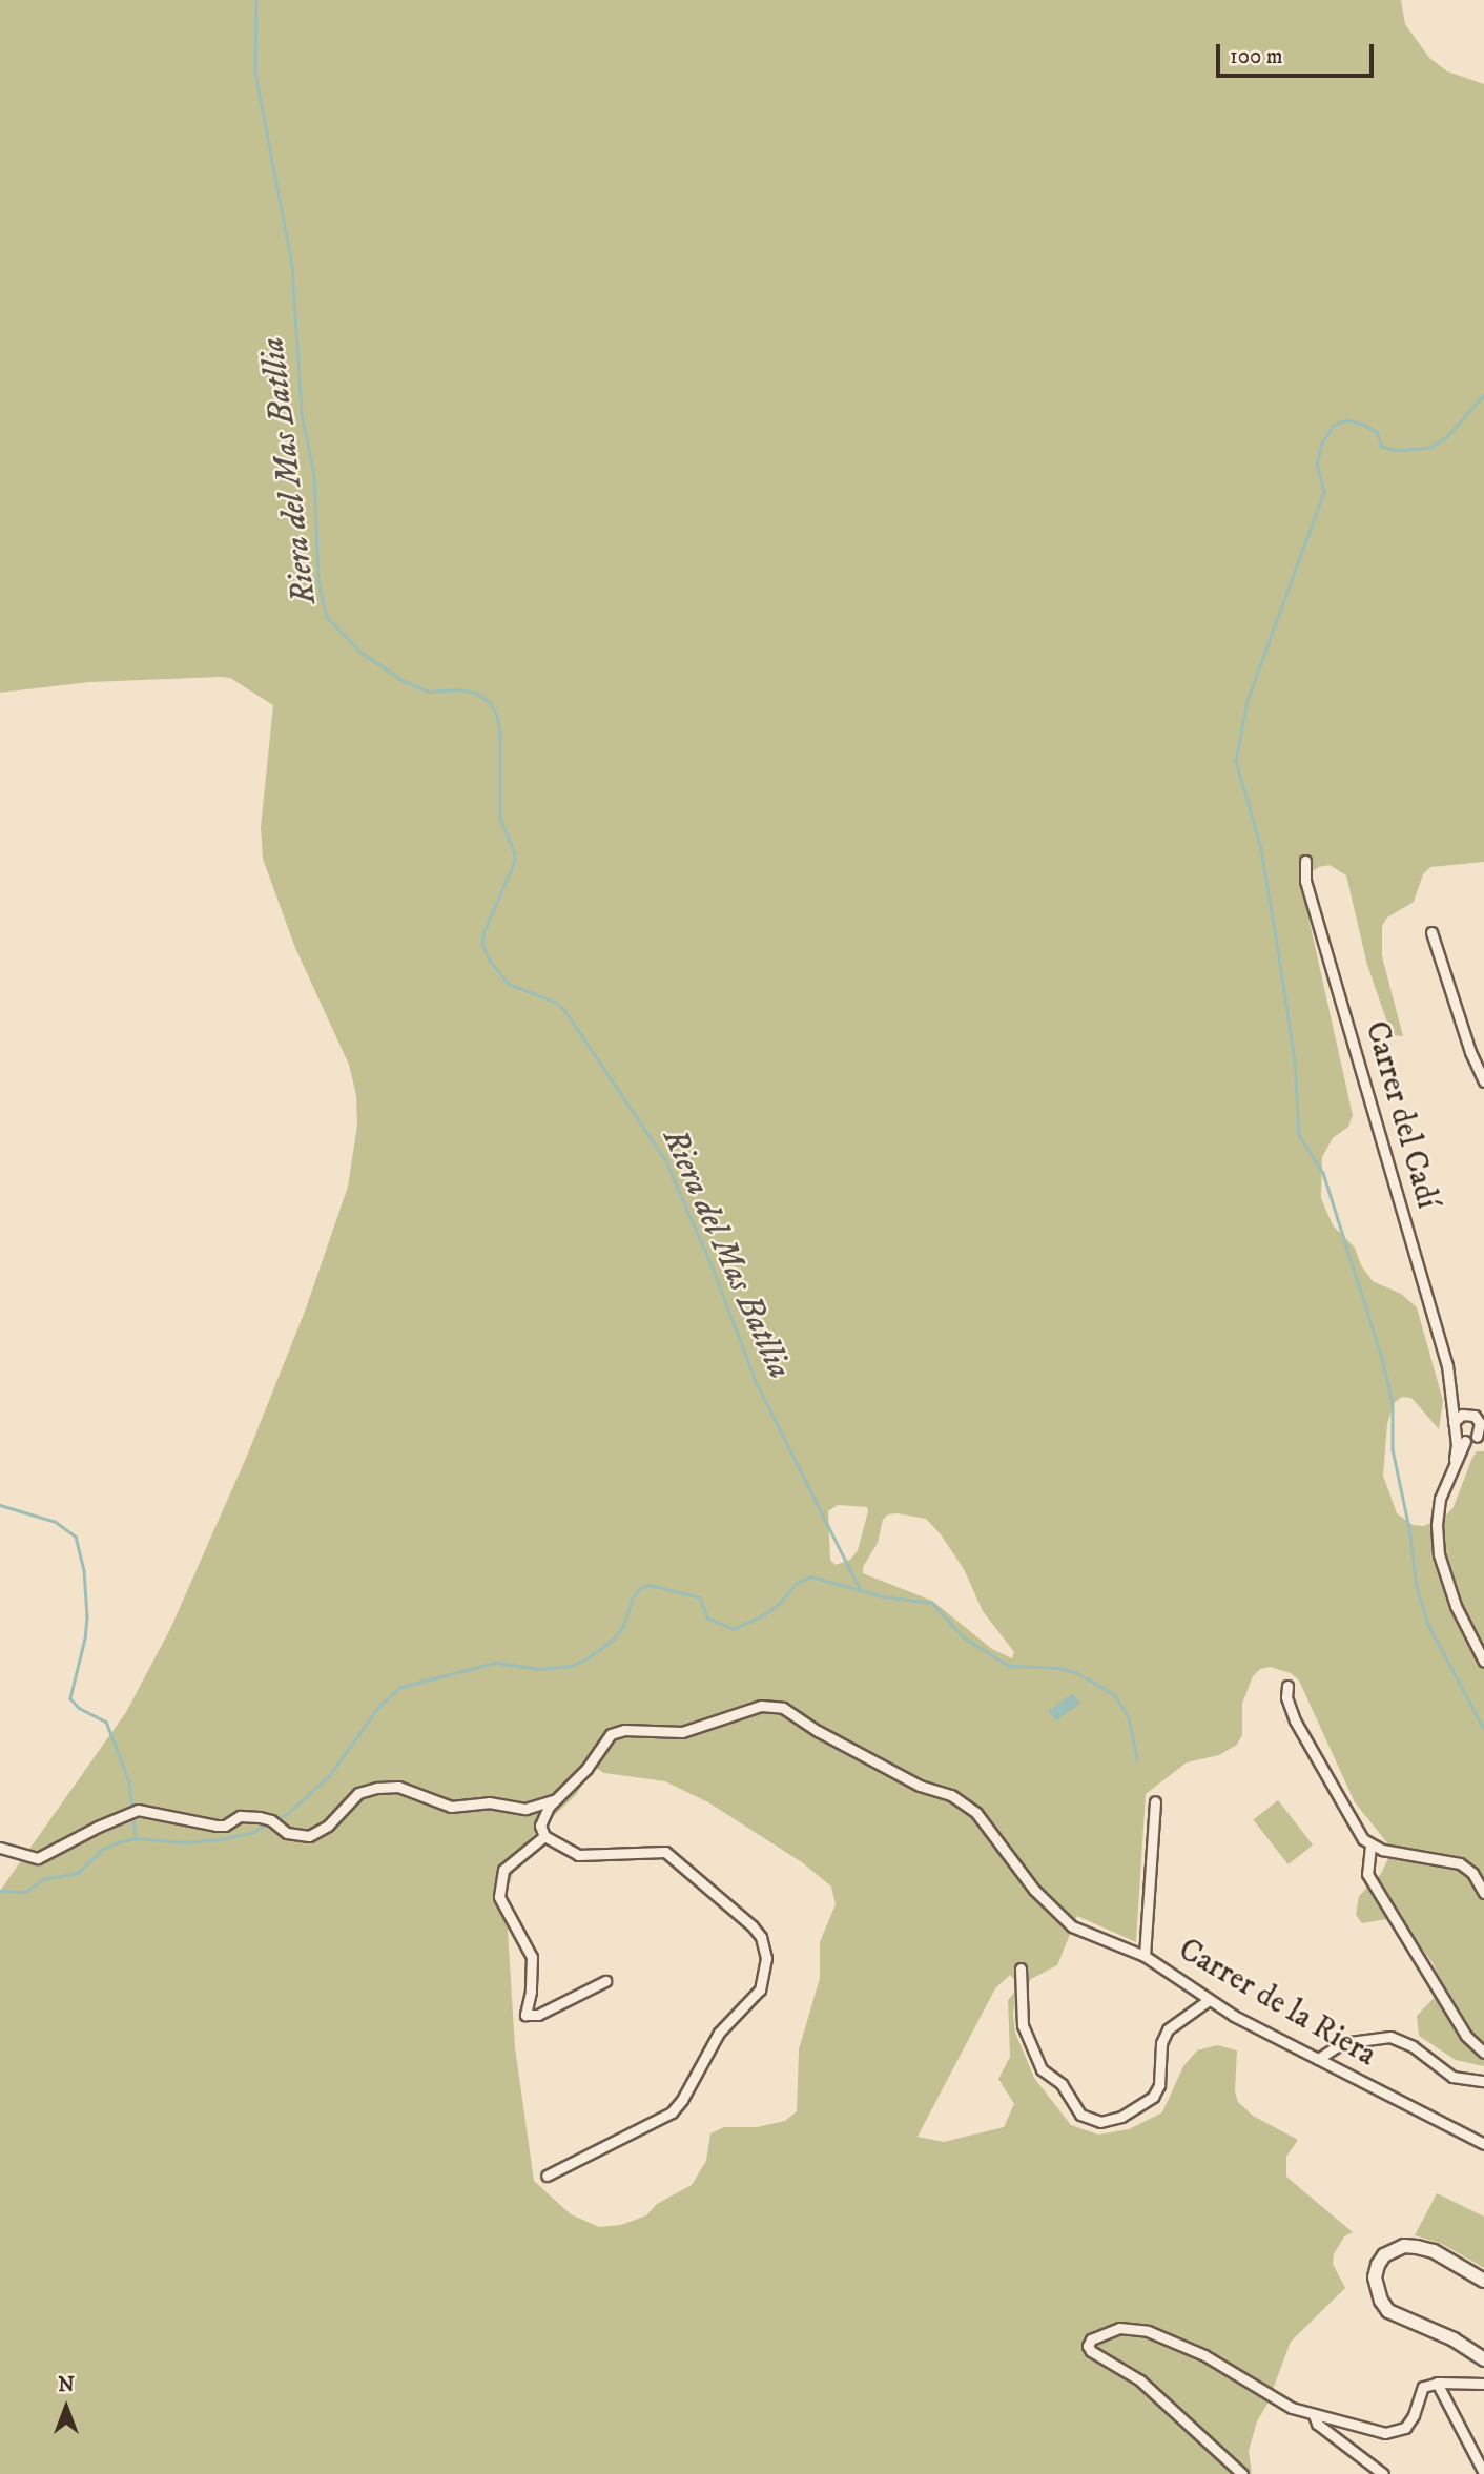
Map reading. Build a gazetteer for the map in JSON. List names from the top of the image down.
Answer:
{
  "streets": {
    "street": ["Carrer del Cadí", "Carrer de la Riera"]
  },
  "water": ["Riera del Mas Batllia"],
  "scale_bar": "100 m",
  "north": "top"
}
